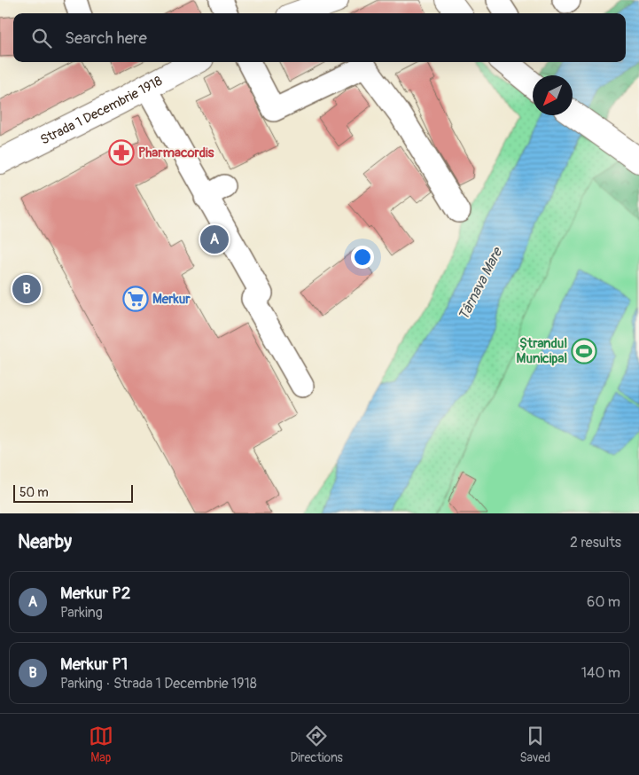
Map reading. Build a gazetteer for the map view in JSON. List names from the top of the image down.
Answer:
{
  "streets": {
    "main road": ["Strada 1 Decembrie 1918"]
  },
  "water": ["Târnava Mare"],
  "places": {
    "pharmacy": ["Pharmacordis"],
    "supermarket": ["Merkur"],
    "sports": ["Ștrandul Municipal"]
  },
  "scale_bar": "50 m",
  "north": "bottom left",
  "page": {
    "search": "Search here",
    "pins": ["A", "B"],
    "scale": "50 m",
    "heading": ["Nearby", "2 results"],
    "list": [
      {
        "mark": "A",
        "name": "Merkur P2",
        "note": "Parking",
        "value": "60 m"
      },
      {
        "mark": "B",
        "name": "Merkur P1",
        "note": "Parking · Strada 1 Decembrie 1918",
        "value": "140 m"
      }
    ],
    "nav": ["Map", "Directions", "Saved"]
  }
}
